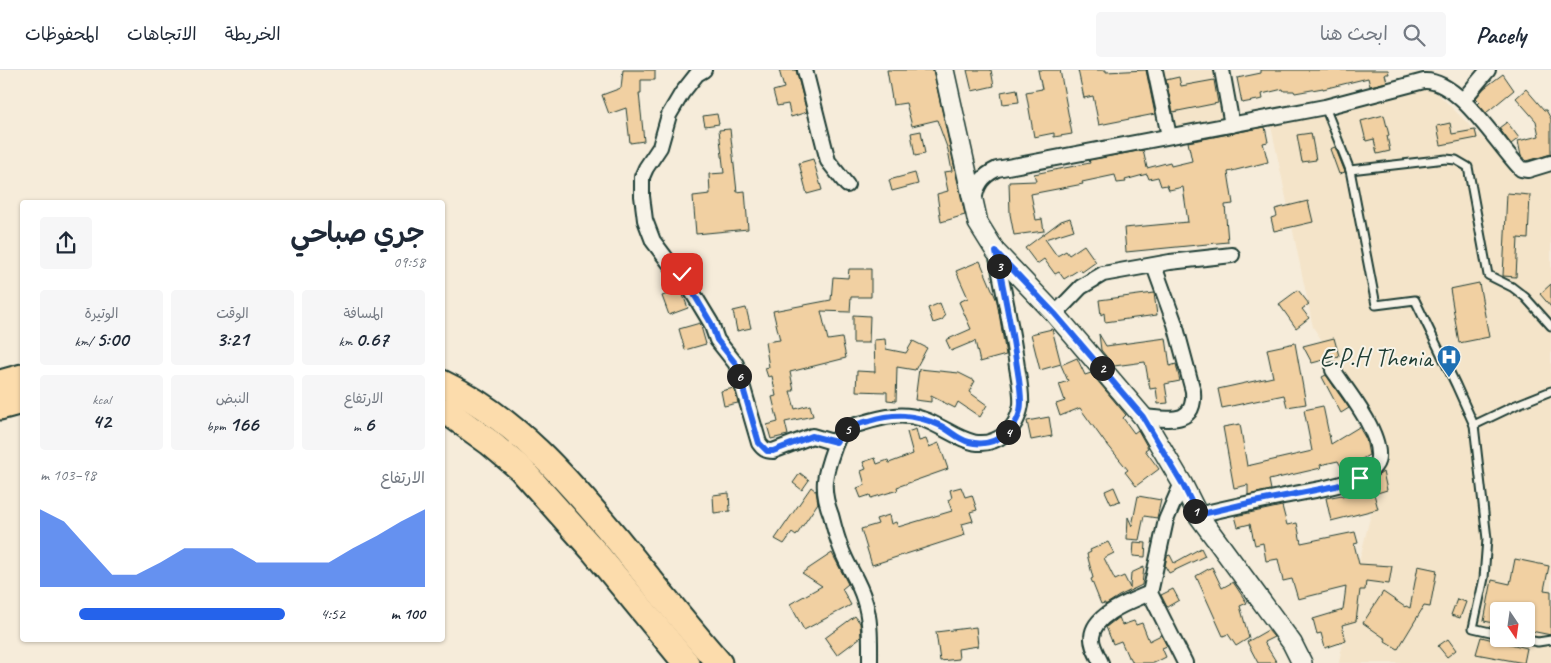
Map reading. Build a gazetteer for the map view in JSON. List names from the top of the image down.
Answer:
{
  "places": {
    "hospital": ["E.P.H Thenia"]
  },
  "north": "bottom",
  "page": {
    "header": "Pacely",
    "search": "ابحث هنا",
    "nav": ["الخريطة", "الاتجاهات", "المحفوظات"],
    "heading": ["جري صباحي", "09:58"],
    "pins": [
      "3",
      "2",
      "6",
      "5",
      "4",
      "1"
    ],
    "stats": [
      ["المسافة", "0.67 km"],
      ["الوقت", "3:21"],
      ["الوتيرة", "5:00 /km"],
      ["الارتفاع", "6 m"],
      ["النبض", "166 bpm"],
      ["kcal", "42"]
    ],
    "chart": ["الارتفاع", "98–103 m"],
    "list": [
      {
        "name": "100 m",
        "note": "4:52"
      }
    ]
  }
}
